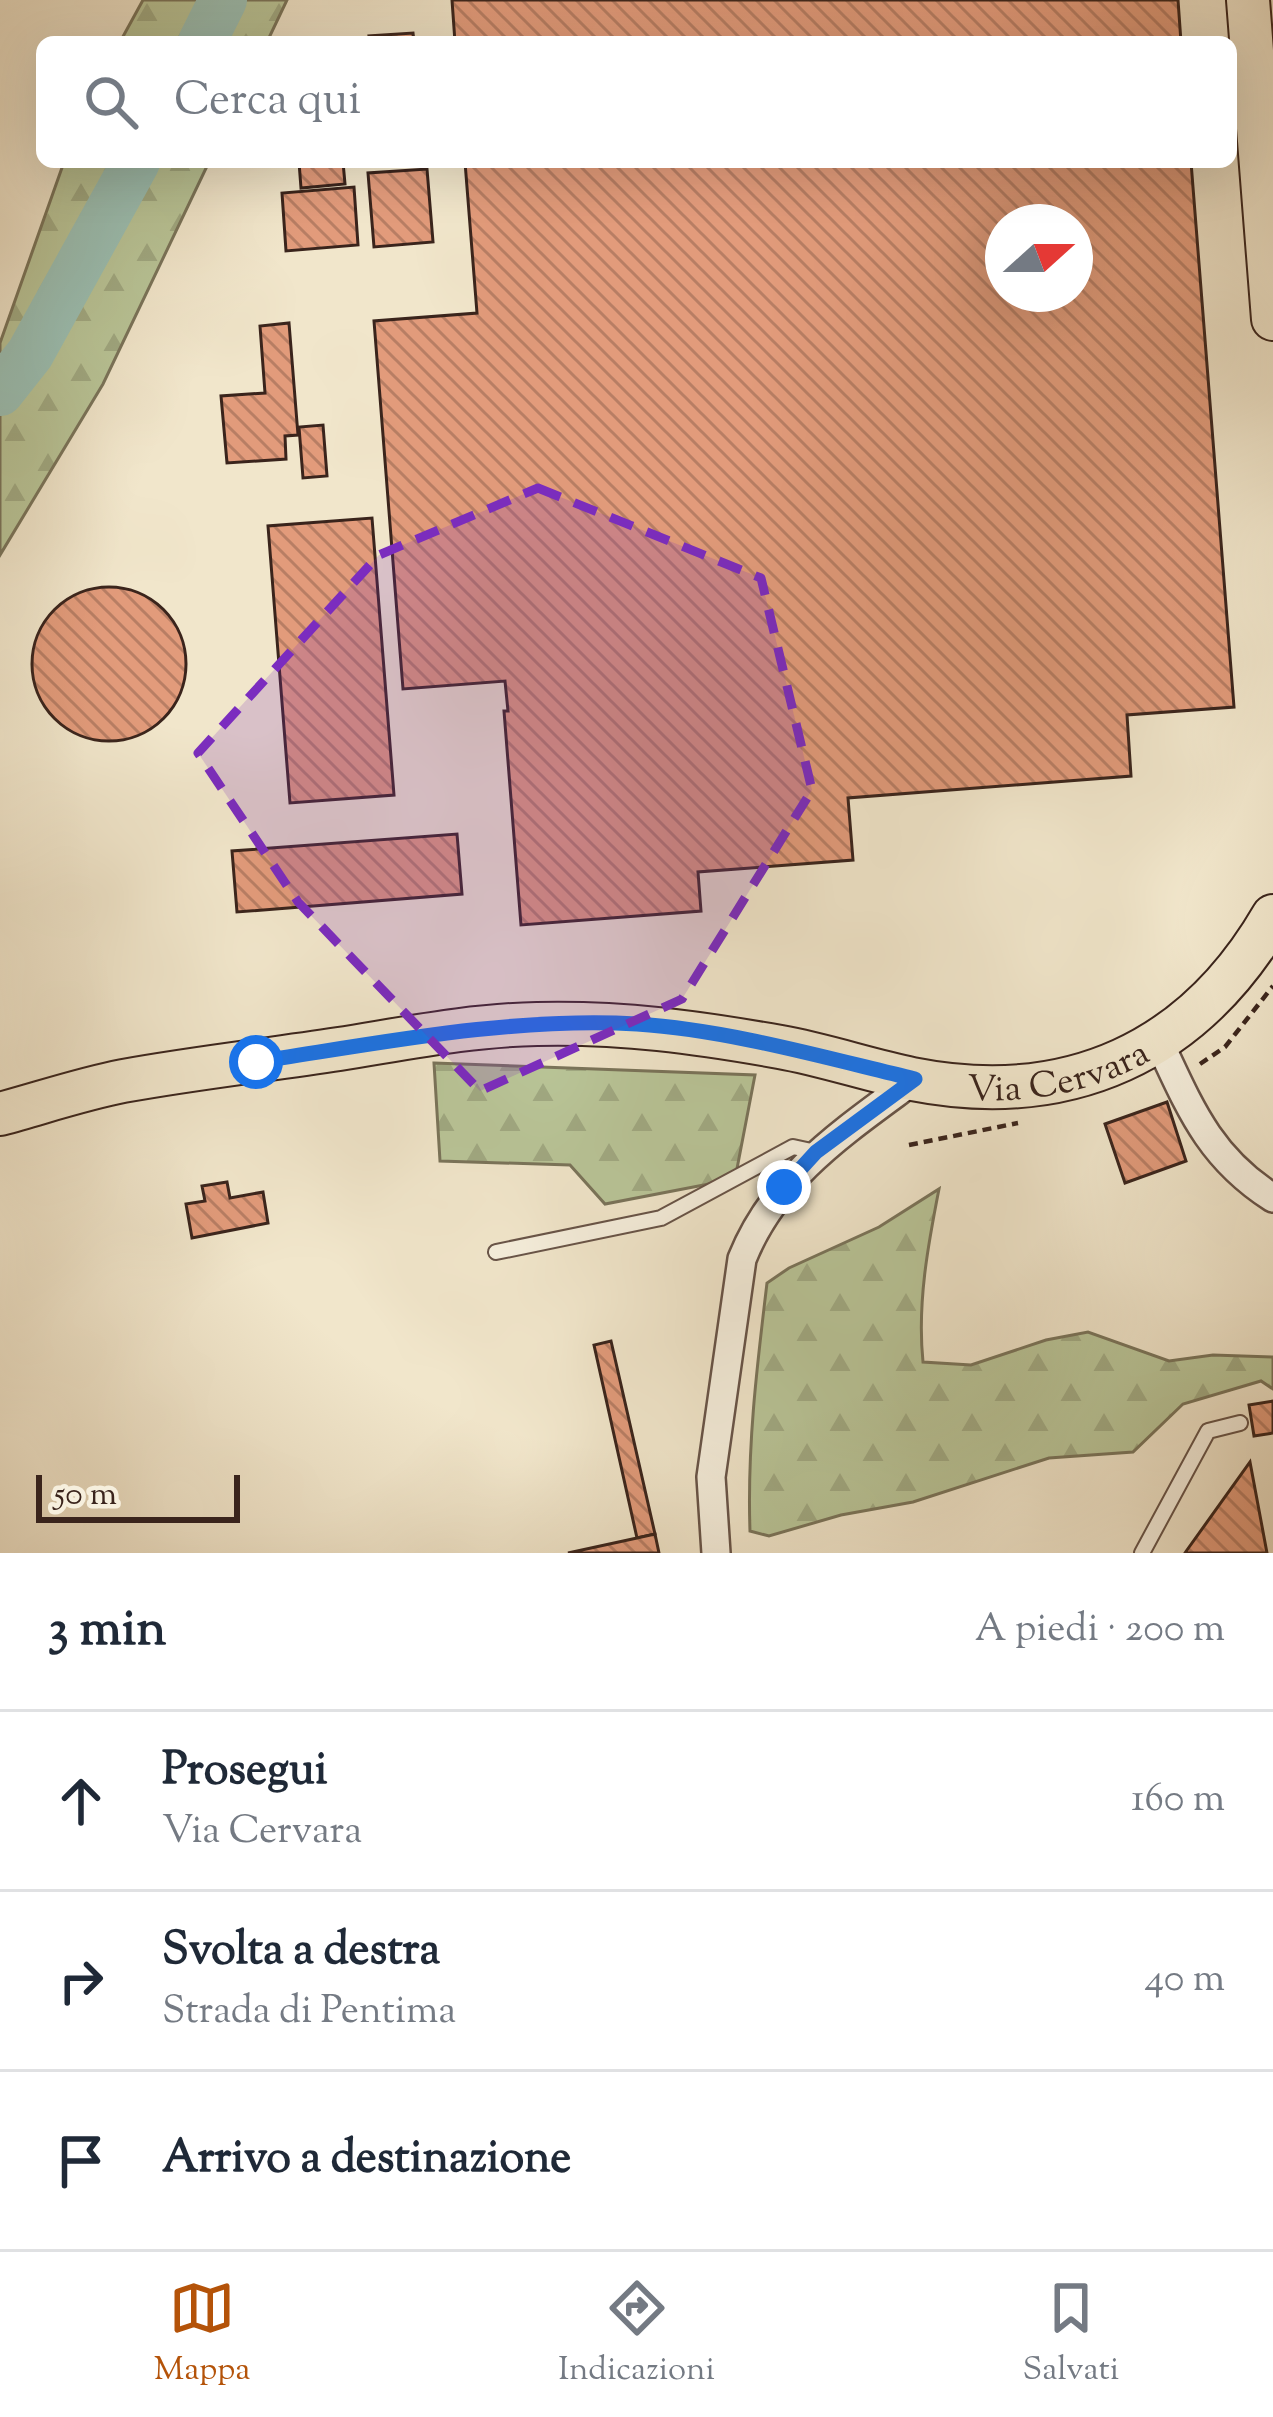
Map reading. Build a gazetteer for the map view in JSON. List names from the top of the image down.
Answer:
{
  "streets": {
    "main road": ["Via Cervara"]
  },
  "scale_bar": "50 m",
  "north": "right",
  "page": {
    "search": "Cerca qui",
    "scale": "50 m",
    "heading": ["3 min", "A piedi · 200 m"],
    "list": [
      ["Prosegui", "Via Cervara", "160 m"],
      ["Svolta a destra", "Strada di Pentima", "40 m"],
      "Arrivo a destinazione"
    ],
    "nav": ["Mappa", "Indicazioni", "Salvati"]
  }
}
